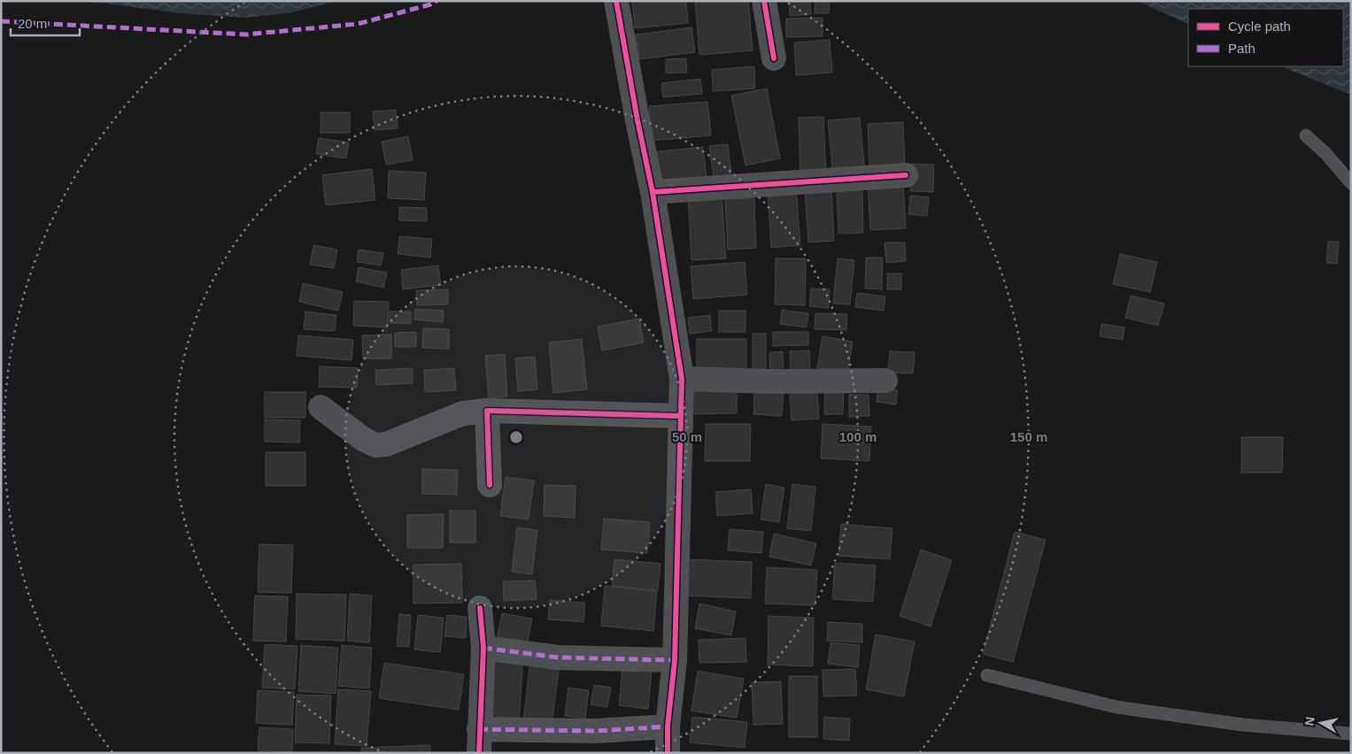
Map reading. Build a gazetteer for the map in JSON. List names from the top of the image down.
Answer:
{
  "legend": ["Cycle path", "Path"],
  "scale_bar": "20 m",
  "north": "left",
  "rings": ["50 m", "100 m", "150 m"]
}
